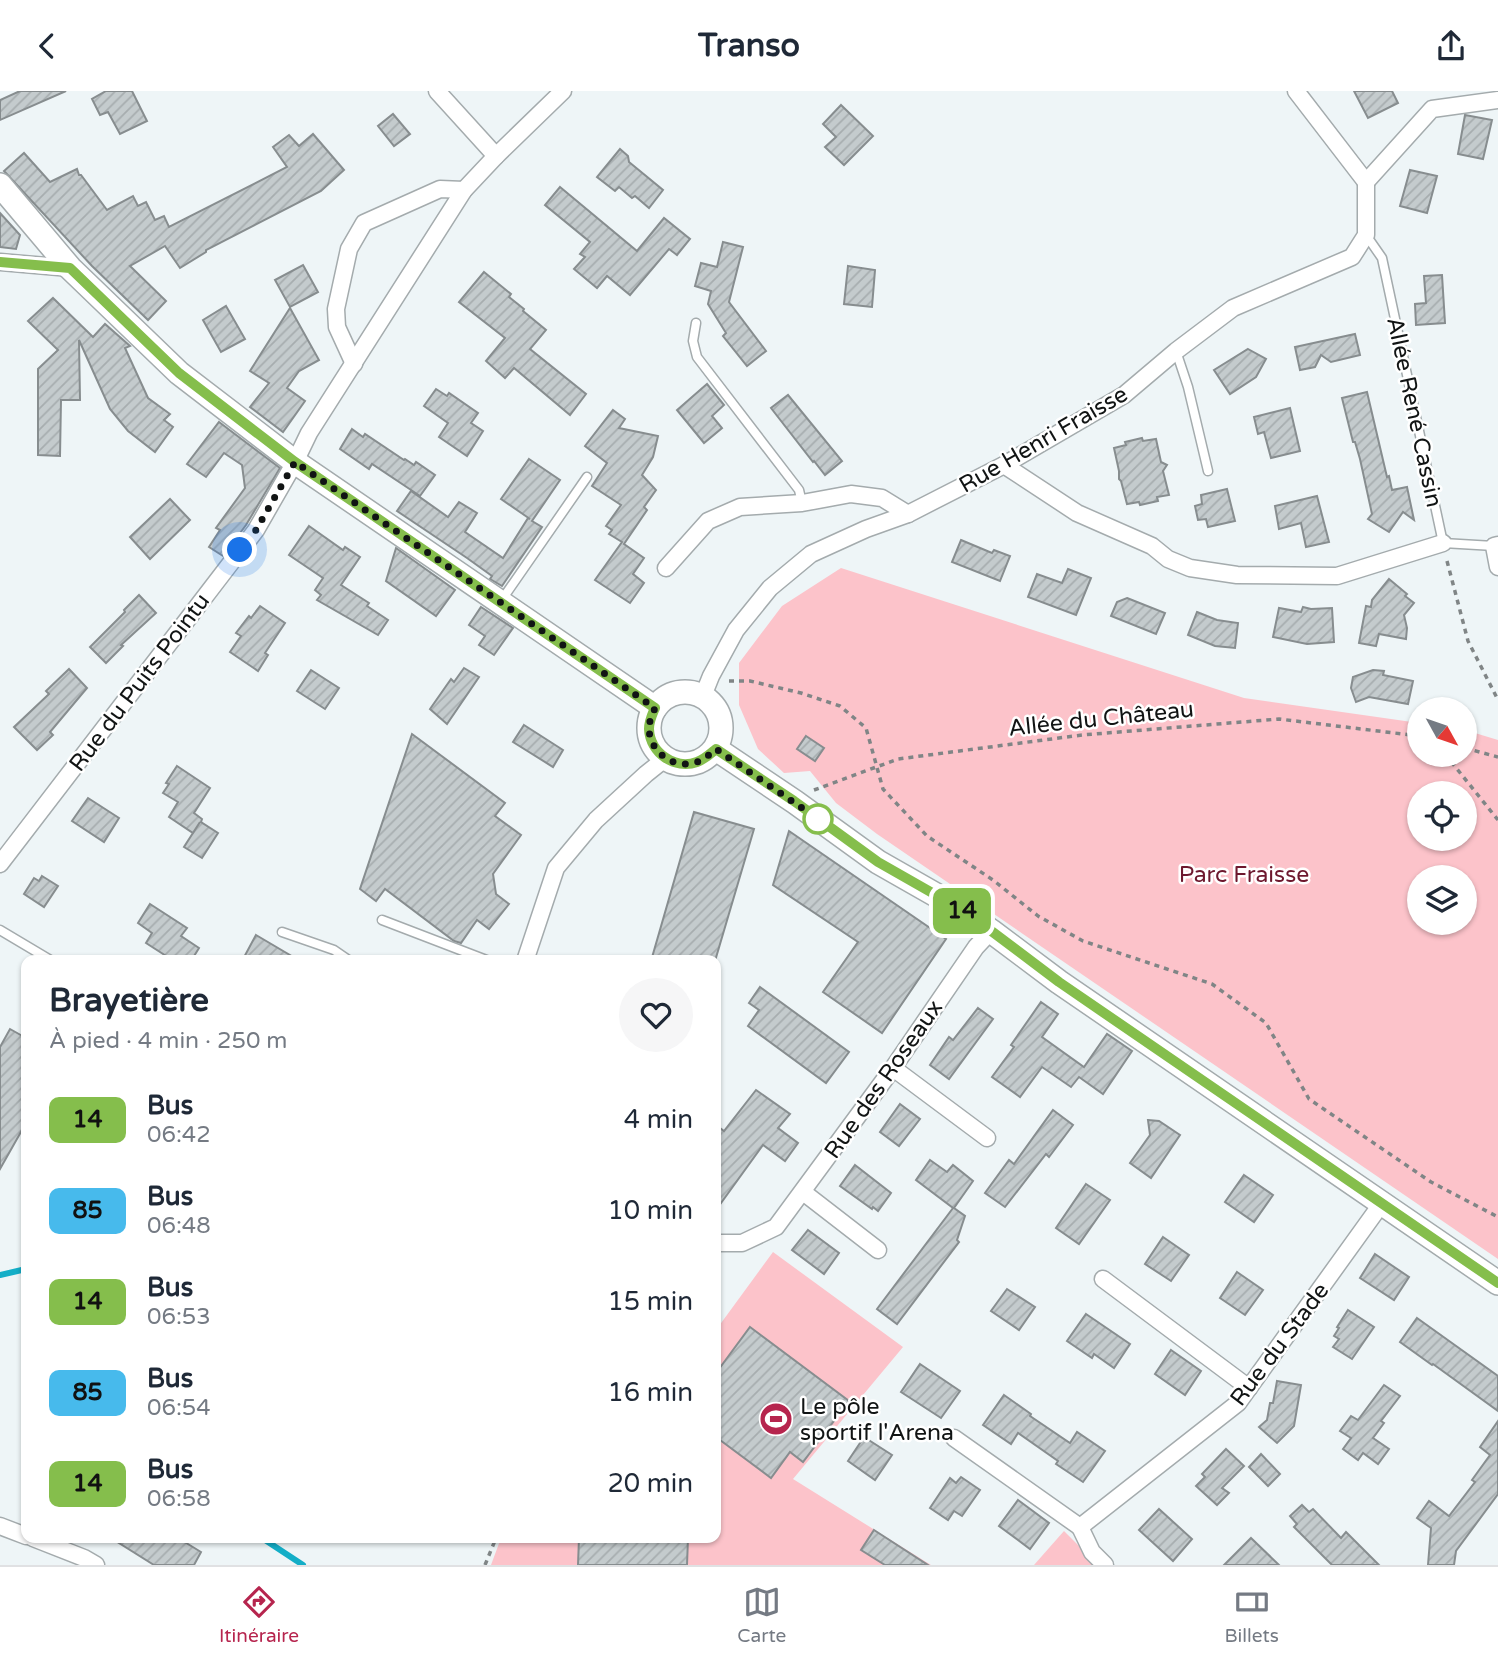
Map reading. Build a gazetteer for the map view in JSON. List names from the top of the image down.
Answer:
{
  "streets": {
    "street": [
      "Rue Henri Fraisse",
      "Rue du Puits Pointu",
      "Rue des Roseaux",
      "Rue du Stade"
    ],
    "lane": ["Allée René Cassin"],
    "path": ["Allée du Château"]
  },
  "crossings": [
    ["Allée René Cassin", "Rue Henri Fraisse"]
  ],
  "parks": ["Parc Fraisse"],
  "places": {
    "sports": ["Le pôle sportif l'Arena"]
  },
  "lines": ["bus line 14"],
  "north": "bottom right",
  "page": {
    "header": "Transo",
    "on_map": "14",
    "heading": ["Brayetière", "À pied · 4 min · 250 m"],
    "list": [
      {
        "mark": "14",
        "name": "Bus",
        "note": "06:42",
        "value": "4 min"
      },
      {
        "mark": "85",
        "name": "Bus",
        "note": "06:48",
        "value": "10 min"
      },
      {
        "mark": "14",
        "name": "Bus",
        "note": "06:53",
        "value": "15 min"
      },
      {
        "mark": "85",
        "name": "Bus",
        "note": "06:54",
        "value": "16 min"
      },
      {
        "mark": "14",
        "name": "Bus",
        "note": "06:58",
        "value": "20 min"
      }
    ],
    "tabs": ["Itinéraire", "Carte", "Billets"]
  }
}
